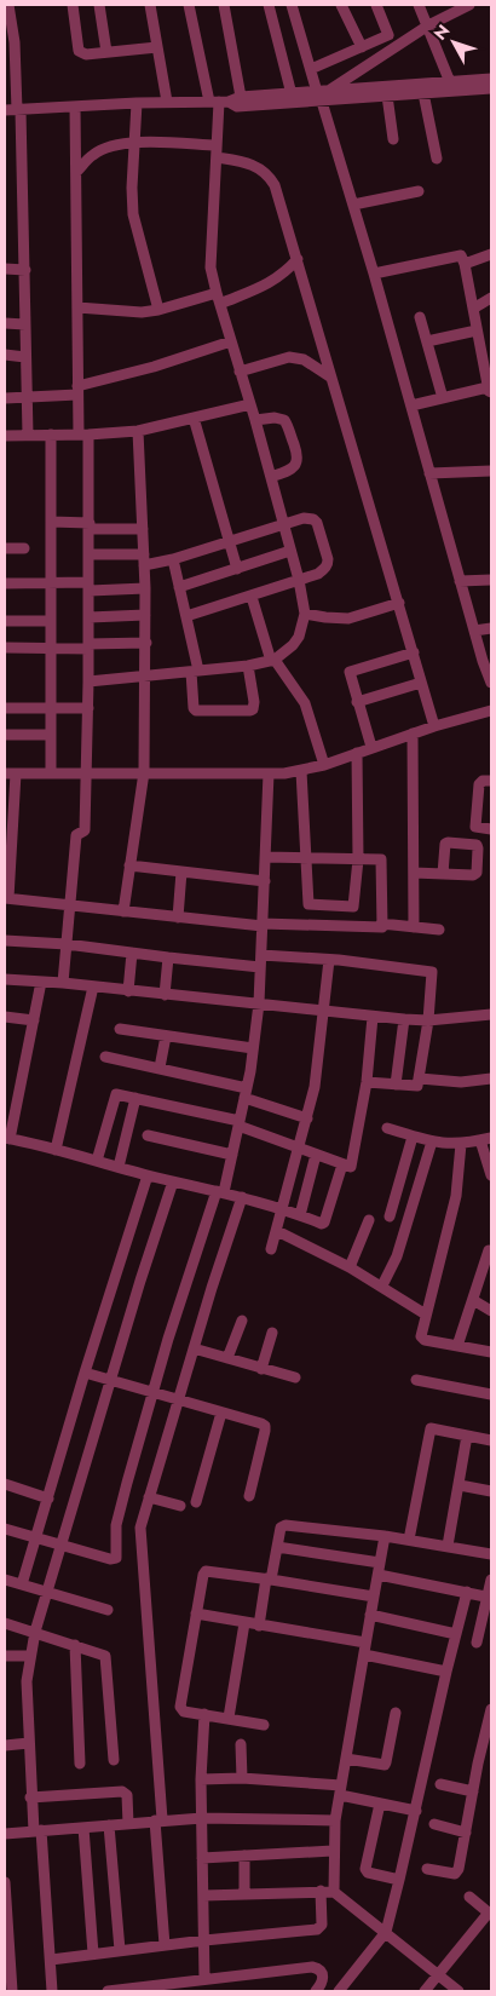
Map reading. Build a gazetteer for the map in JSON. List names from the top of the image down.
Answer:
{
  "north": "top left"
}
